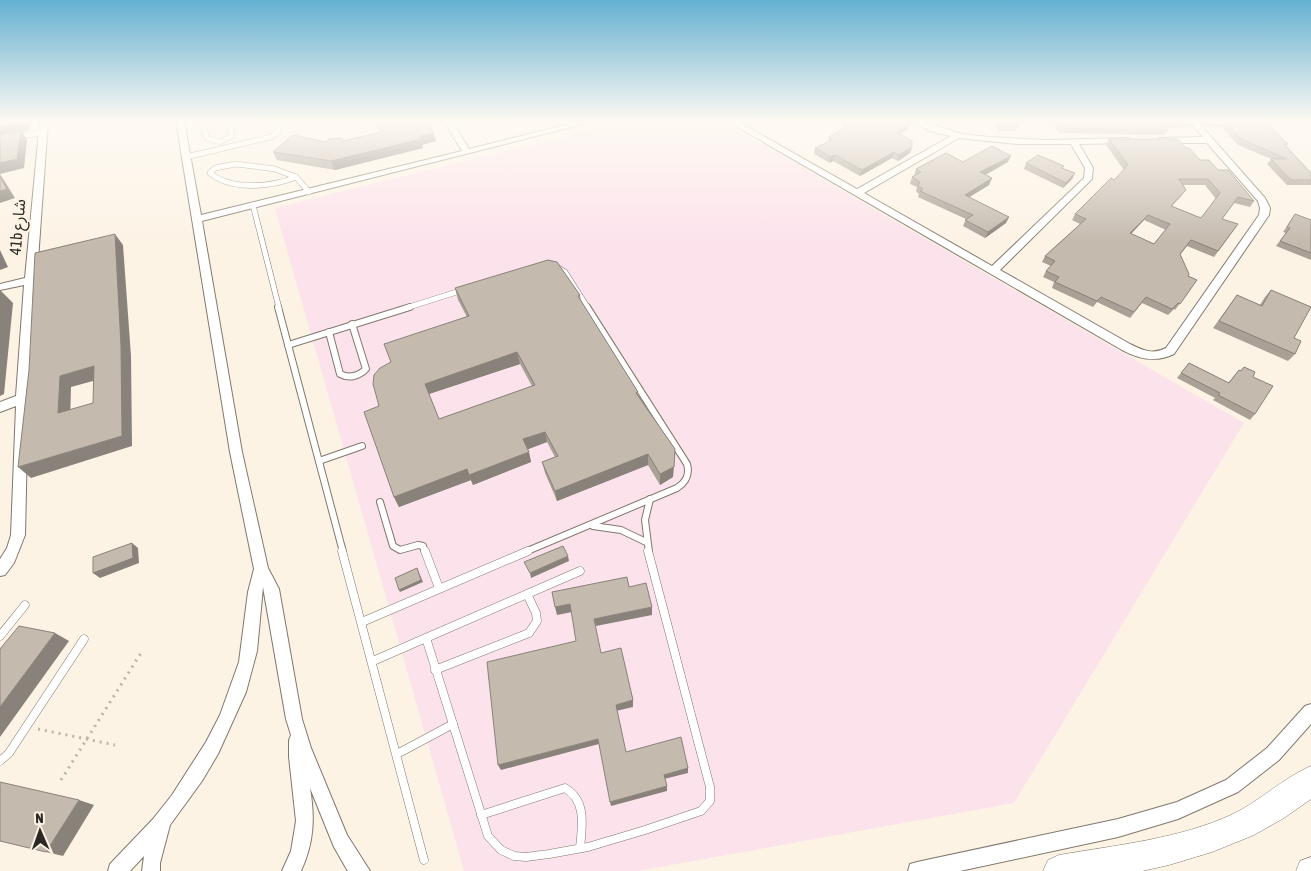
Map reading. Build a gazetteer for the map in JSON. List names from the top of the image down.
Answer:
{
  "streets": {
    "street": ["41b شارع"]
  },
  "north": "top"
}
